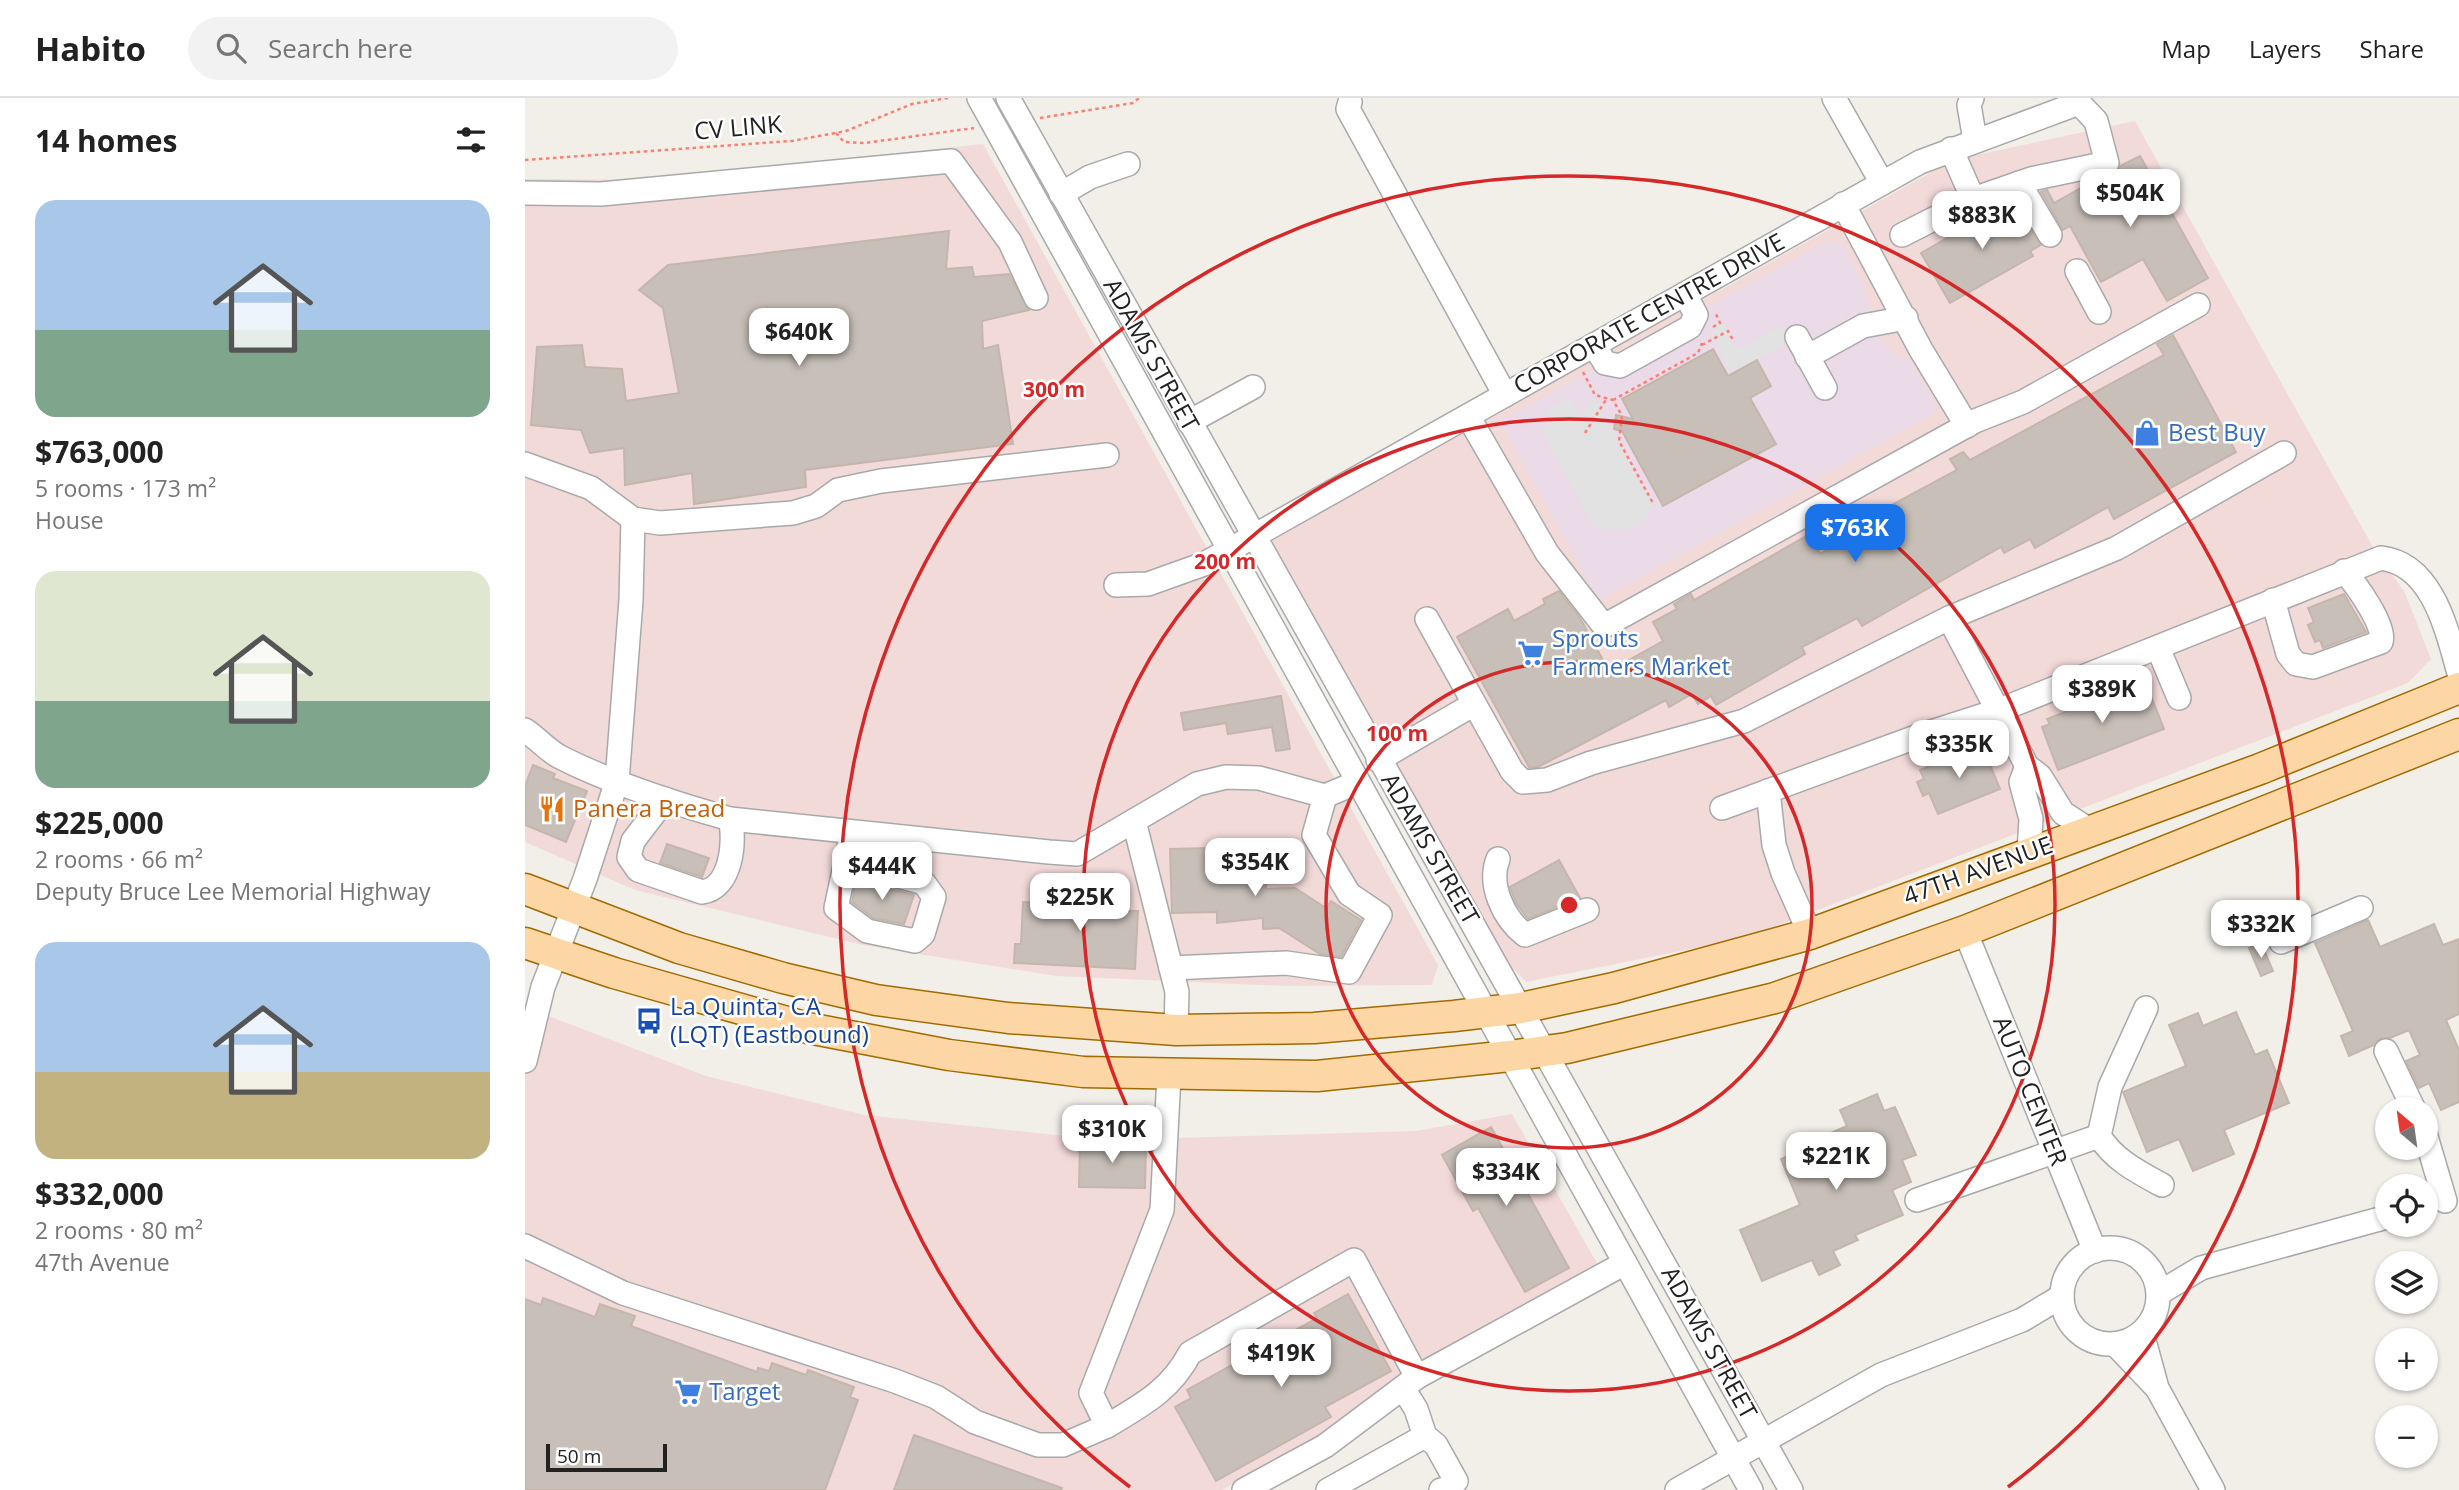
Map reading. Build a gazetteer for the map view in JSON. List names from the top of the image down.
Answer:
{
  "streets": {
    "main road": ["47TH AVENUE"],
    "street": ["CORPORATE CENTRE DRIVE", "ADAMS STREET", "AUTO CENTER"],
    "path": ["CV LINK"]
  },
  "crossings": [
    ["CORPORATE CENTRE DRIVE", "ADAMS STREET"],
    ["ADAMS STREET", "47TH AVENUE"],
    ["47TH AVENUE", "AUTO CENTER"]
  ],
  "places": {
    "shop": ["Best Buy"],
    "supermarket": ["Sprouts Farmers Market", "Target"],
    "restaurant": ["Panera Bread"],
    "bus stop": ["La Quinta, CA (LQT) (Eastbound)"]
  },
  "scale_bar": "50 m",
  "north": "top left",
  "page": {
    "header": "Habito",
    "search": "Search here",
    "nav": ["Map", "Layers", "Share"],
    "heading": "14 homes",
    "price": [
      "$504K",
      "$883K",
      "$640K",
      "$763K",
      "$389K",
      "$335K",
      "$354K",
      "$444K",
      "$225K",
      "$332K",
      "$310K",
      "$221K",
      "$334K",
      "$419K"
    ],
    "list": [
      {
        "name": "$763,000",
        "note": "5 rooms · 173 m² · House"
      },
      {
        "name": "$225,000",
        "note": "2 rooms · 66 m² · Deputy Bruce Lee Memorial Highway"
      },
      {
        "name": "$332,000",
        "note": "2 rooms · 80 m² · 47th Avenue"
      }
    ],
    "map_buttons": ["+", "−"],
    "scale": "50 m"
  },
  "rings": ["300 m", "200 m", "100 m"]
}
